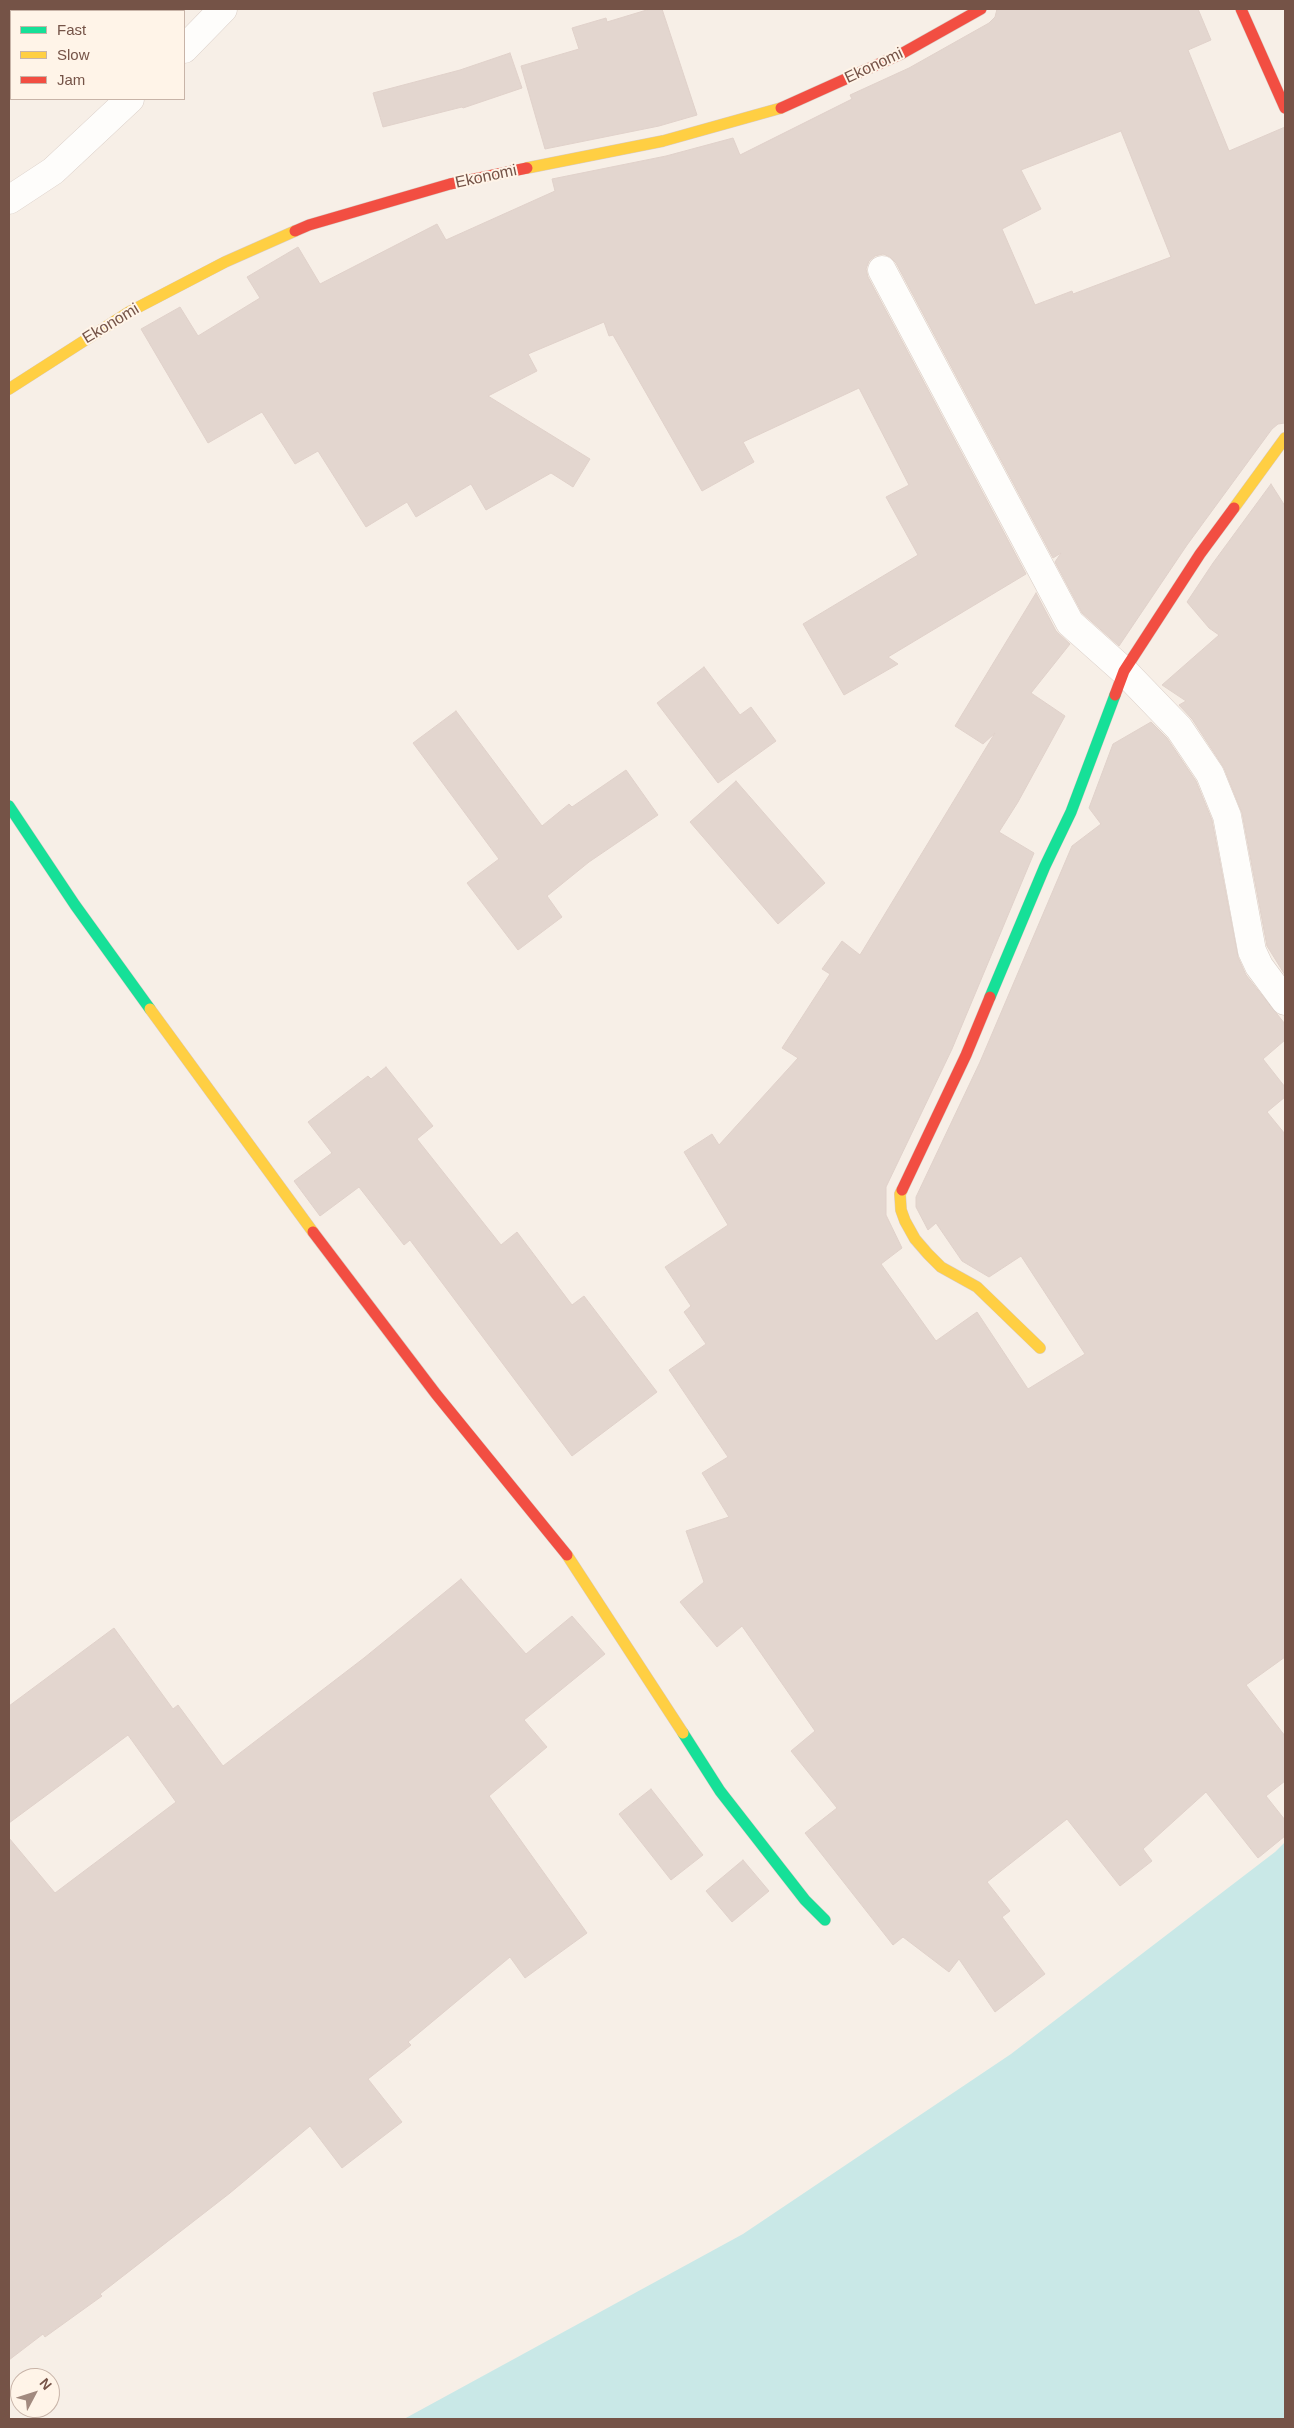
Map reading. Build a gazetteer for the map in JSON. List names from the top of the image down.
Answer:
{
  "streets": {
    "street": ["Ekonomi"]
  },
  "legend": ["Fast", "Slow", "Jam"],
  "north": "top right"
}
